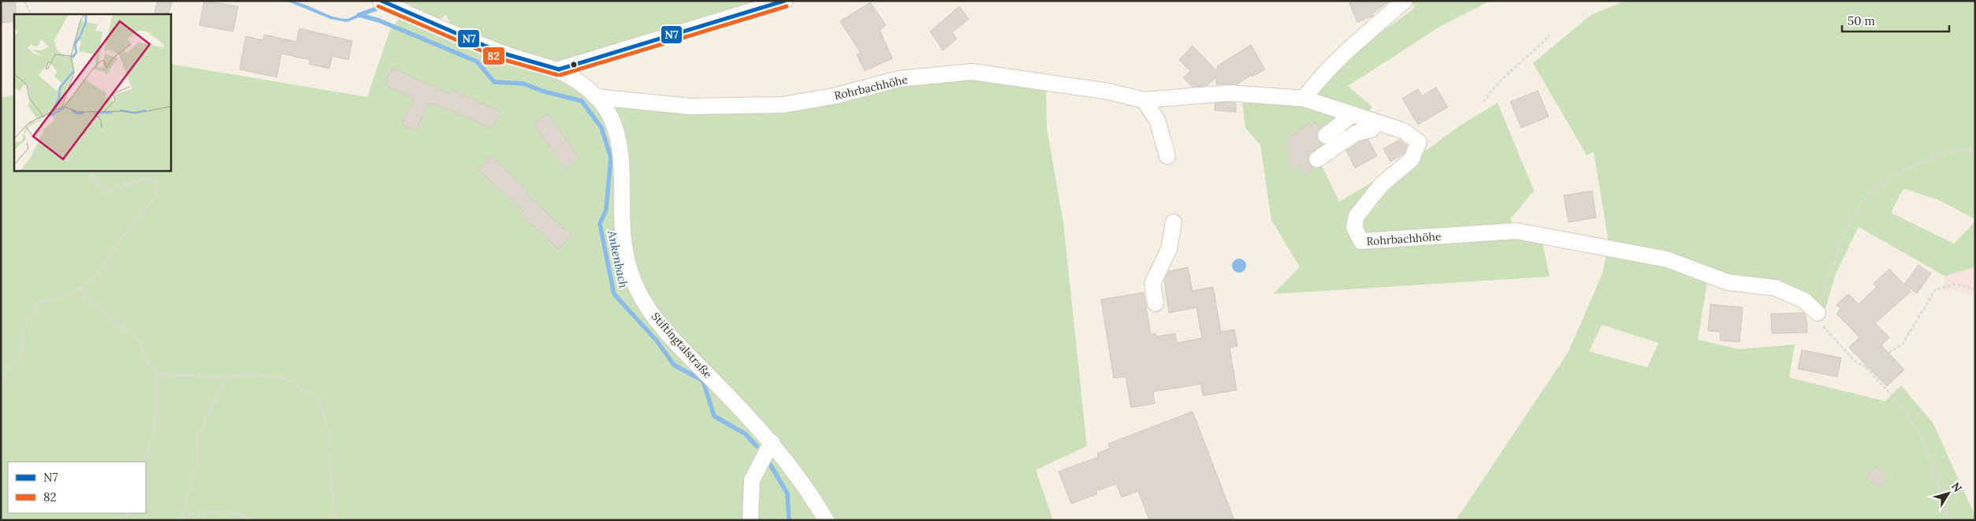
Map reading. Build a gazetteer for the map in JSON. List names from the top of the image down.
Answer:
{
  "streets": {
    "street": ["Rohrbachhöhe", "Stiftingtalstraße"]
  },
  "crossings": [
    ["Rohrbachhöhe", "Stiftingtalstraße"]
  ],
  "water": ["Ankenbach"],
  "lines": ["transit line N7", "transit line 82"],
  "legend": ["N7", "82"],
  "scale_bar": "50 m",
  "north": "top right"
}
